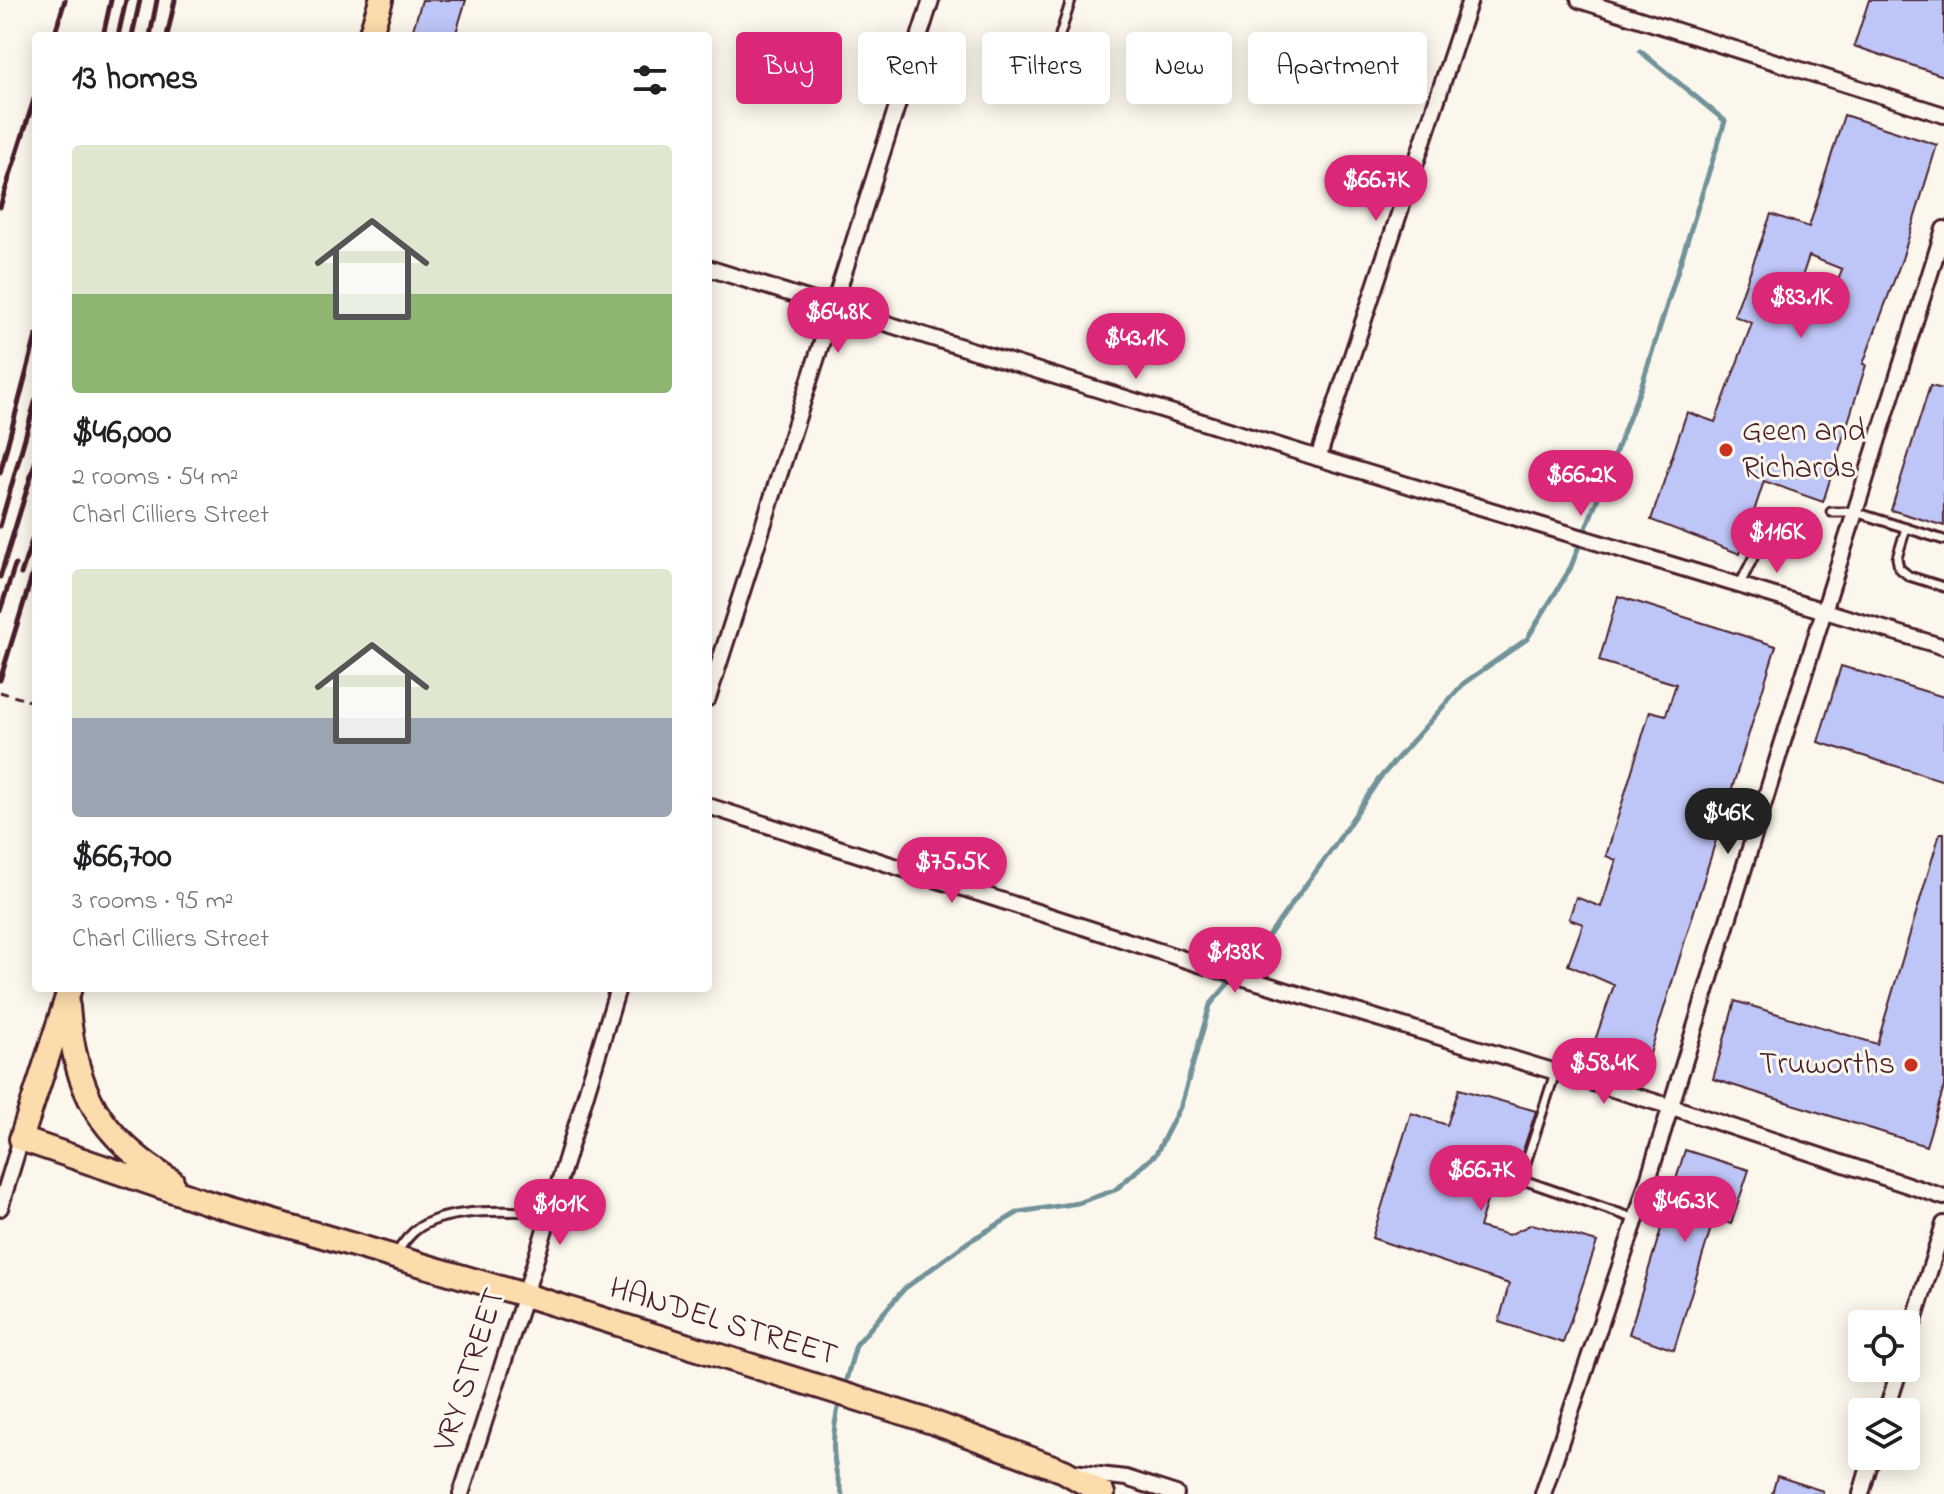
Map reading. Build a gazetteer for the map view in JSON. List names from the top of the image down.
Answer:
{
  "streets": {
    "main road": ["HANDEL STREET"],
    "street": ["VRY STREET"]
  },
  "crossings": [
    ["HANDEL STREET", "VRY STREET"]
  ],
  "places": ["Geen and Richards", "Truworths"],
  "page": {
    "chip": [
      "Buy",
      "Rent",
      "Filters",
      "New",
      "Apartment"
    ],
    "heading": "13 homes",
    "list": [
      {
        "name": "$46,000",
        "note": "2 rooms · 54 m² · Charl Cilliers Street"
      },
      {
        "name": "$66,700",
        "note": "3 rooms · 95 m² · Charl Cilliers Street"
      }
    ],
    "price": [
      "$66.7K",
      "$83.1K",
      "$64.8K",
      "$43.1K",
      "$66.2K",
      "$116K",
      "$46K",
      "$75.5K",
      "$138K",
      "$58.4K",
      "$66.7K",
      "$46.3K",
      "$101K"
    ]
  }
}
